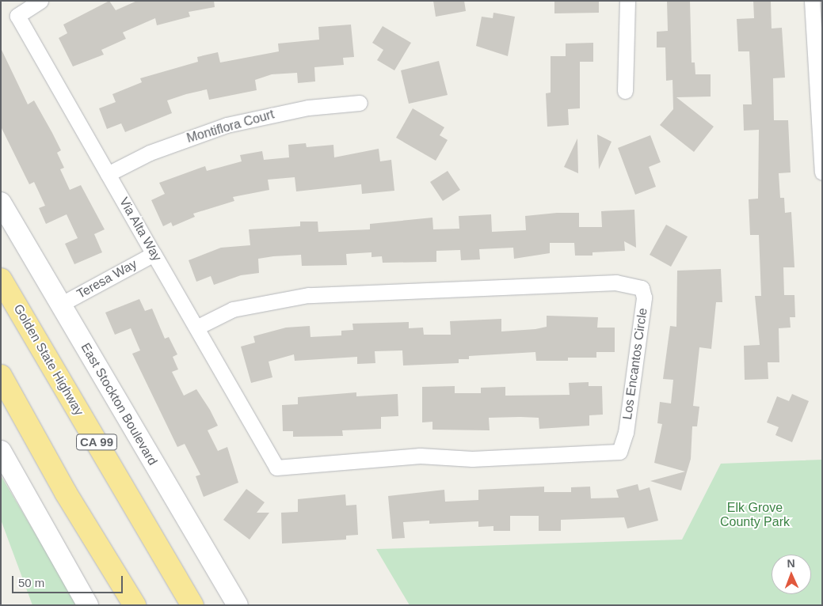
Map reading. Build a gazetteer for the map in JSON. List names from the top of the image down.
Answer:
{
  "streets": {
    "highway": ["Golden State Highway", "CA 99"],
    "street": [
      "Montiflora Court",
      "Via Alta Way",
      "Teresa Way",
      "Los Encantos Circle",
      "East Stockton Boulevard"
    ]
  },
  "crossings": [
    ["Montiflora Court", "Via Alta Way"],
    ["Via Alta Way", "Teresa Way"],
    ["Via Alta Way", "Los Encantos Circle"],
    ["Teresa Way", "East Stockton Boulevard"]
  ],
  "parks": ["Elk Grove County Park"],
  "scale_bar": "50 m",
  "north": "top"
}
